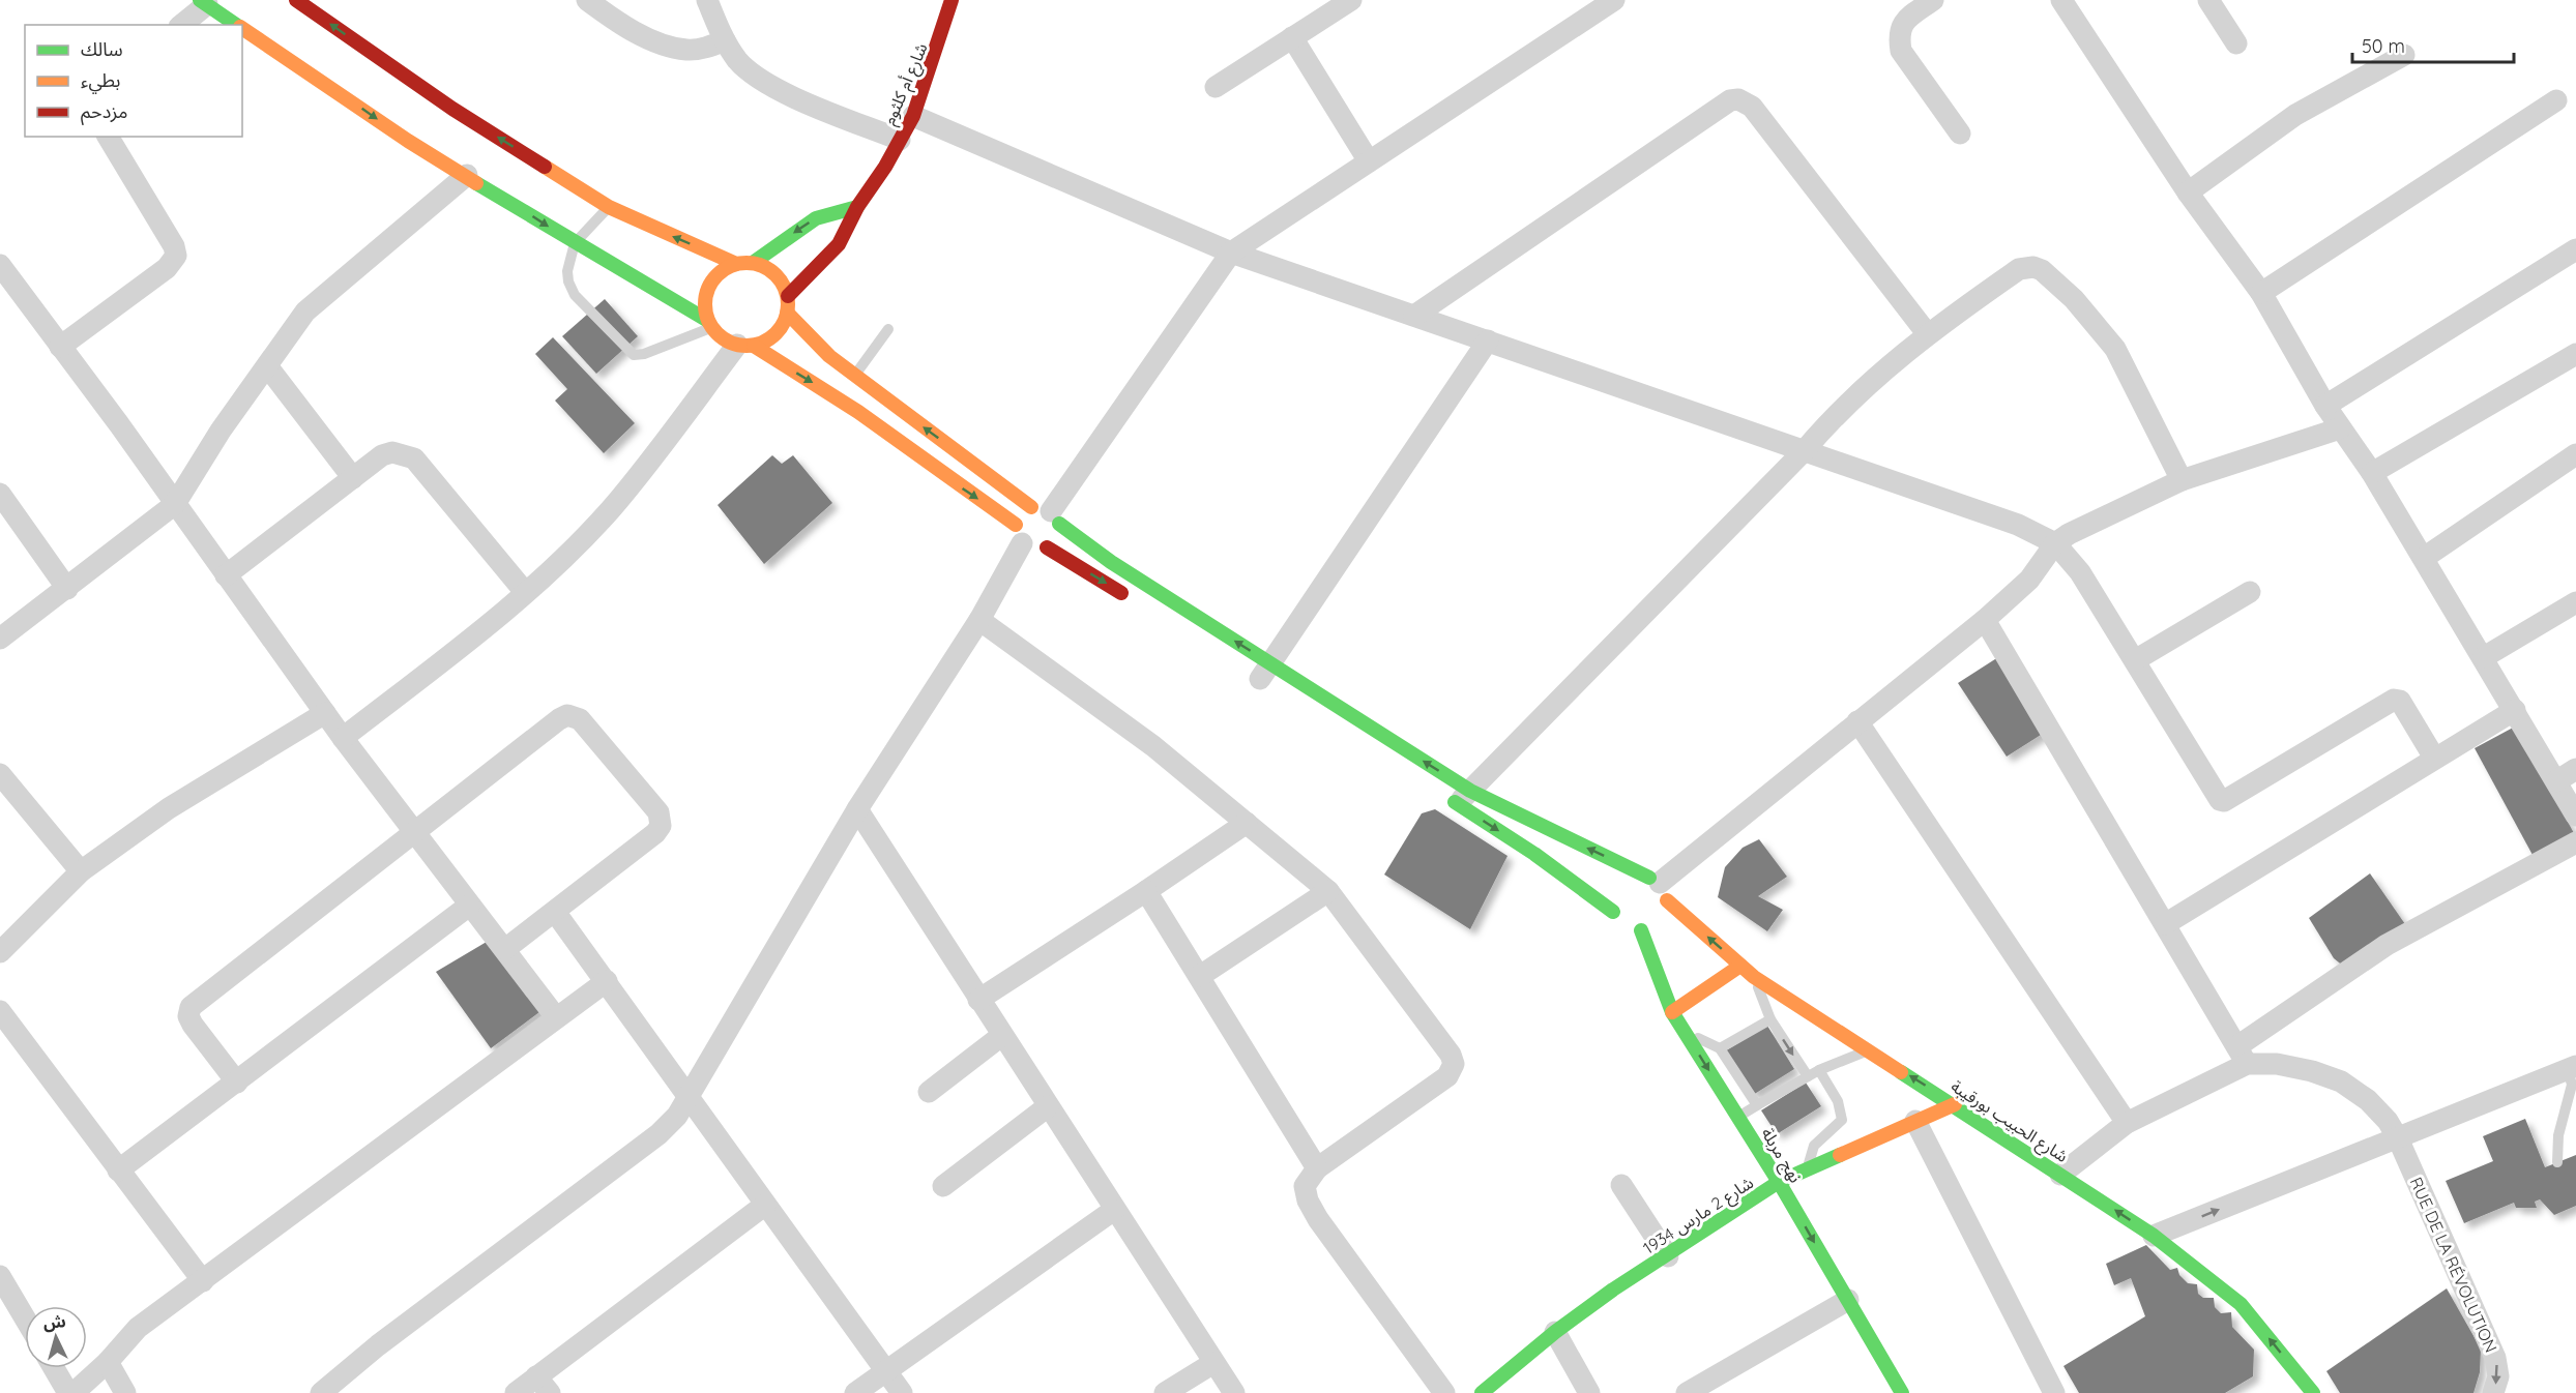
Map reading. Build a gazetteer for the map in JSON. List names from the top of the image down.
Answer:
{
  "streets": {
    "main road": [
      "شارع أم كلثوم",
      "شارع الحبيب بورقيبة",
      "نهج مربلة",
      "شارع 2 مارس 1934"
    ],
    "street": ["RUE DE LA RÉVOLUTION"]
  },
  "crossings": [
    ["شارع الحبيب بورقيبة", "شارع 2 مارس 1934"],
    ["نهج مربلة", "شارع 2 مارس 1934"]
  ],
  "one_way": ["شارع الحبيب بورقيبة", "نهج مربلة", "RUE DE LA RÉVOLUTION"],
  "legend": ["سالك", "بطيء", "مزدحم"],
  "scale_bar": "50 m",
  "north": "top"
}
